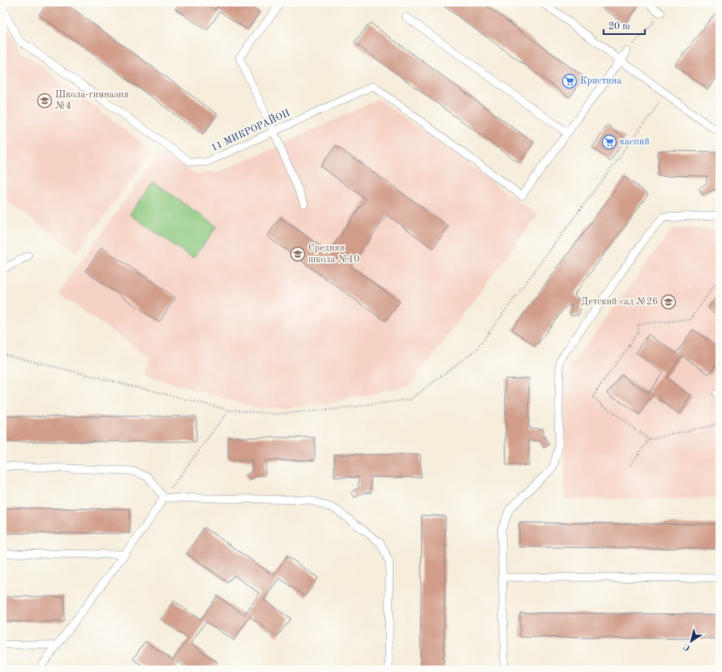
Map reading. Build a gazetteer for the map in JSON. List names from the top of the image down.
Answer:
{
  "streets": {
    "lane": ["11 МИКРОРАЙОН"]
  },
  "places": {
    "supermarket": ["Кристина", "каспий"],
    "school or university": ["Школа-гимназия №4", "Средняя школа №10", "Детский сад №26"]
  },
  "scale_bar": "20 m",
  "north": "bottom left"
}
